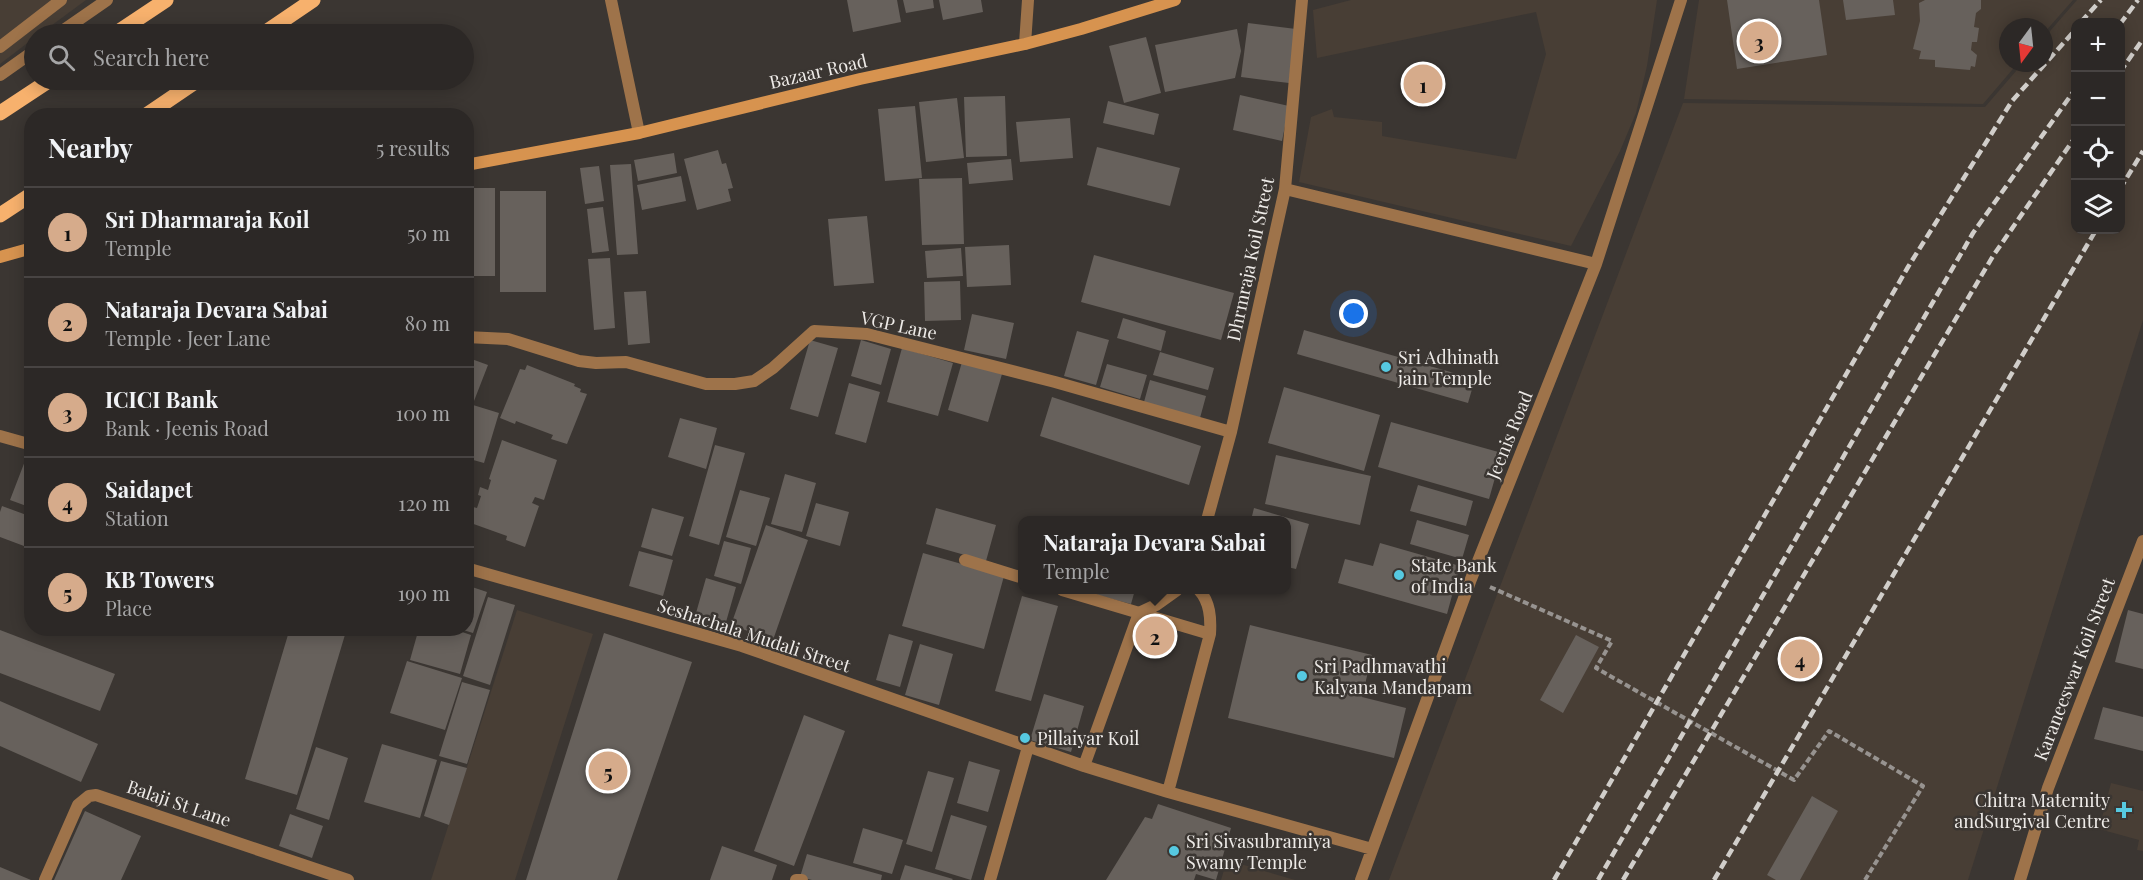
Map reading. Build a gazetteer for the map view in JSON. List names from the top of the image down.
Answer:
{
  "streets": {
    "street": [
      "Bazaar Road",
      "Dhrmraja Koil Street",
      "VGP Lane",
      "Jeenis Road",
      "Seshachala Mudali Street",
      "Karaneeswar Koil Street",
      "Balaji St Lane"
    ]
  },
  "crossings": [
    ["Dhrmraja Koil Street", "VGP Lane"],
    ["Jeenis Road", "Seshachala Mudali Street"]
  ],
  "places": {
    "other": [
      "Sri Adhinath jain Temple",
      "State Bank of India",
      "Sri Padhmavathi Kalyana Mandapam",
      "Pillaiyar Koil",
      "Sri Sivasubramiya Swamy Temple"
    ],
    "health": ["Chitra Maternity andSurgival Centre"]
  },
  "north": "bottom",
  "page": {
    "map_buttons": ["+", "−"],
    "pins": [
      "3",
      "1",
      "2",
      "4",
      "5"
    ],
    "search": "Search here",
    "heading": ["Nearby", "5 results"],
    "list": [
      {
        "mark": "1",
        "name": "Sri Dharmaraja Koil",
        "note": "Temple",
        "value": "50 m"
      },
      {
        "mark": "2",
        "name": "Nataraja Devara Sabai",
        "note": "Temple · Jeer Lane",
        "value": "80 m"
      },
      {
        "mark": "3",
        "name": "ICICI Bank",
        "note": "Bank · Jeenis Road",
        "value": "100 m"
      },
      {
        "mark": "4",
        "name": "Saidapet",
        "note": "Station",
        "value": "120 m"
      },
      {
        "mark": "5",
        "name": "KB Towers",
        "note": "Place",
        "value": "190 m"
      }
    ],
    "popup": ["Nataraja Devara Sabai", "Temple"]
  }
}
